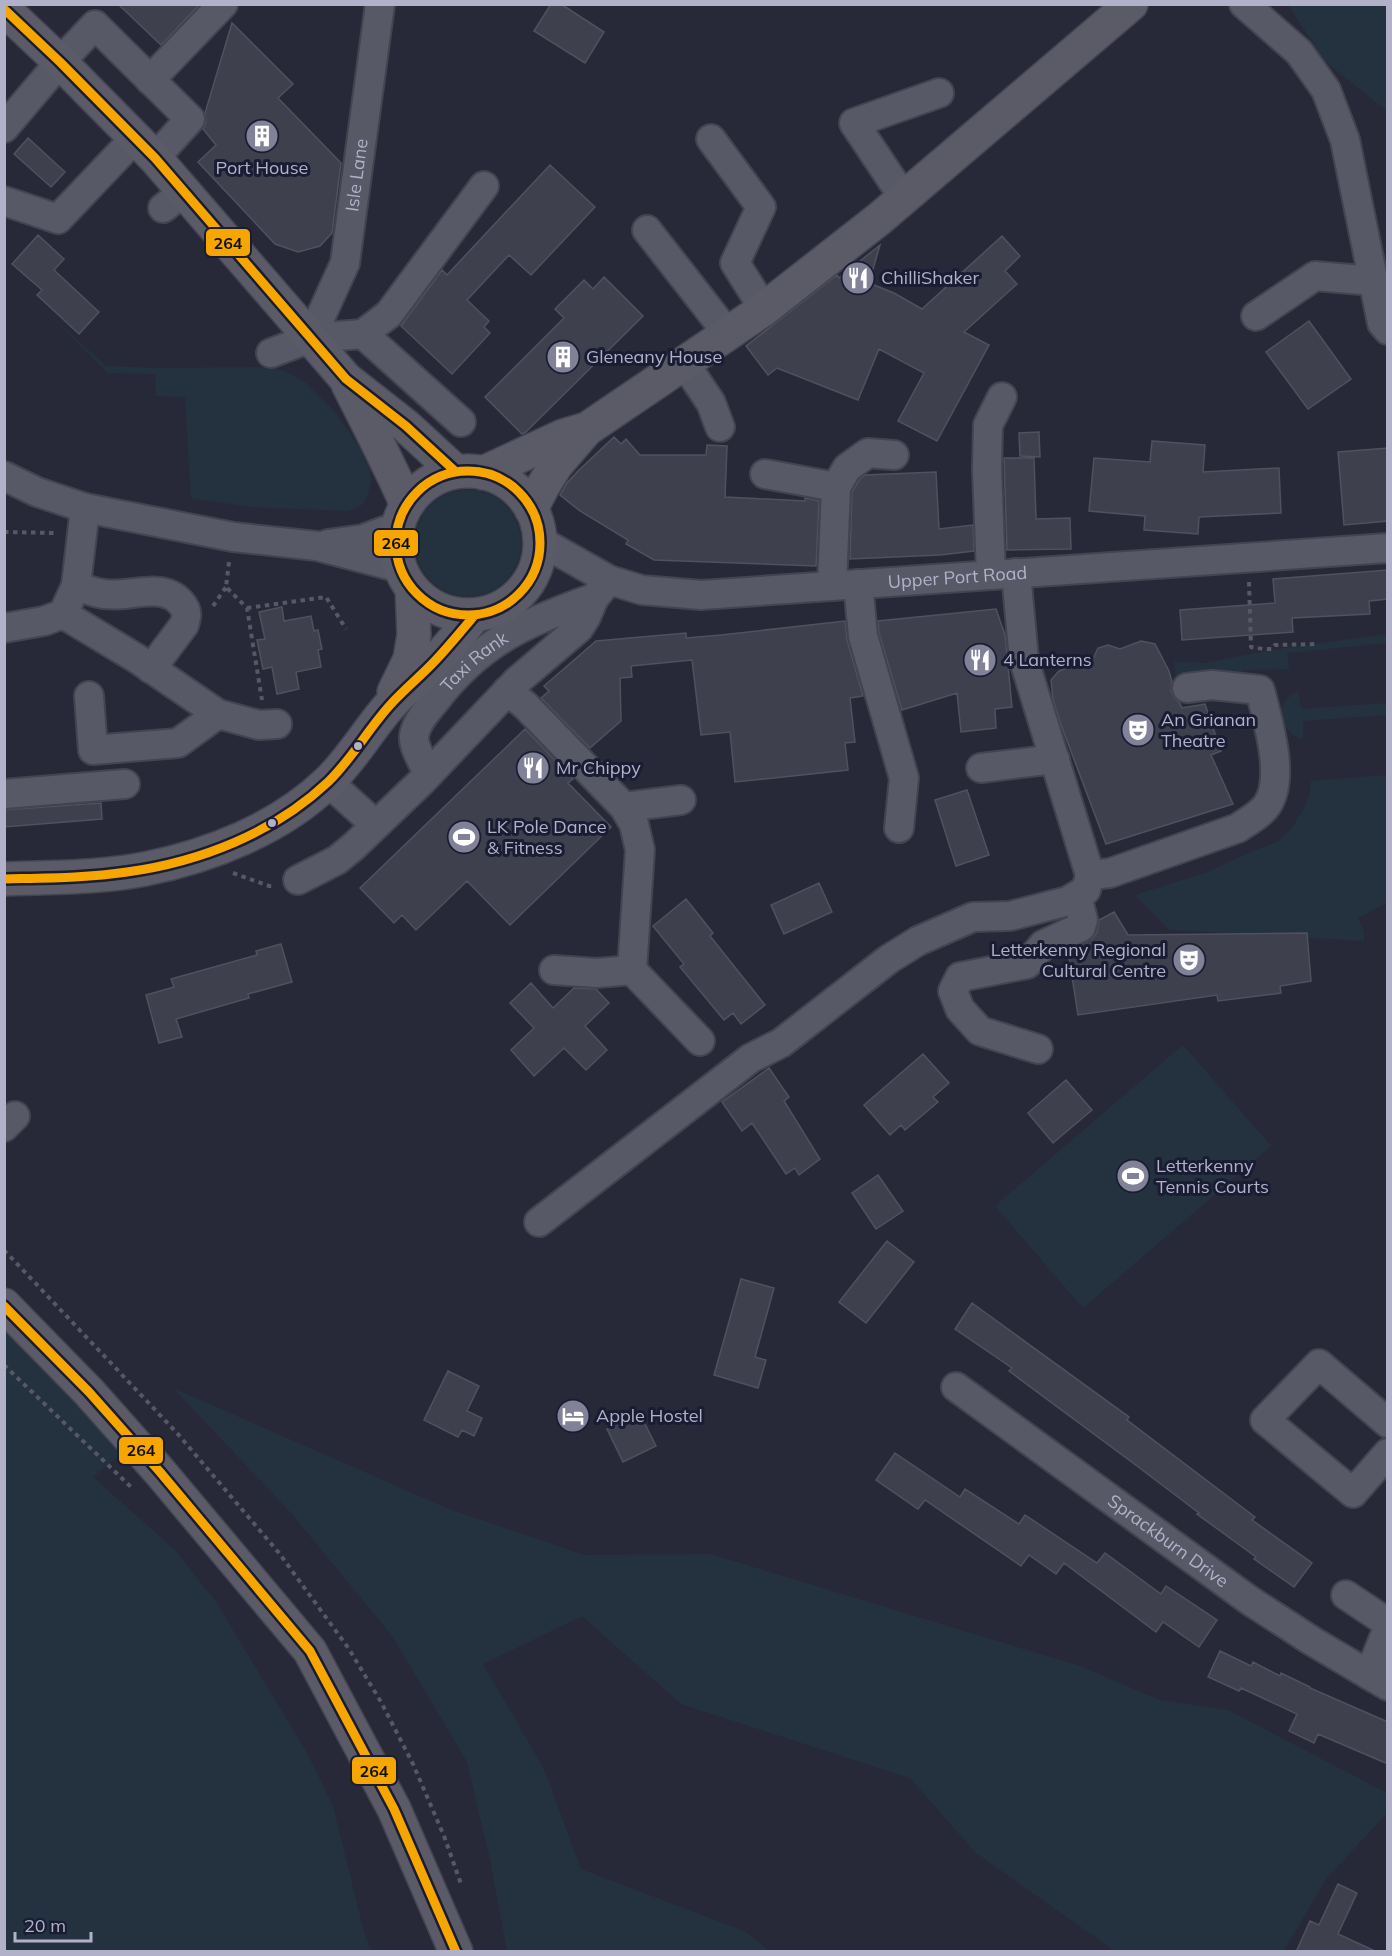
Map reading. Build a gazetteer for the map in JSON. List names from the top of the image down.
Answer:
{
  "streets": {
    "street": [
      "Isle Lane",
      "Upper Port Road",
      "Taxi Rank",
      "Sprackburn Drive"
    ]
  },
  "crossings": [
    ["Upper Port Road", "Taxi Rank"]
  ],
  "places": {
    "building": ["Port House", "Gleneany House"],
    "restaurant": ["ChilliShaker", "4 Lanterns", "Mr Chippy"],
    "theatre": ["An Grianan Theatre", "Letterkenny Regional Cultural Centre"],
    "sports": ["LK Pole Dance & Fitness", "Letterkenny Tennis Courts"],
    "hotel": ["Apple Hostel"]
  },
  "lines": ["transit line 264"],
  "scale_bar": "20 m"
}
